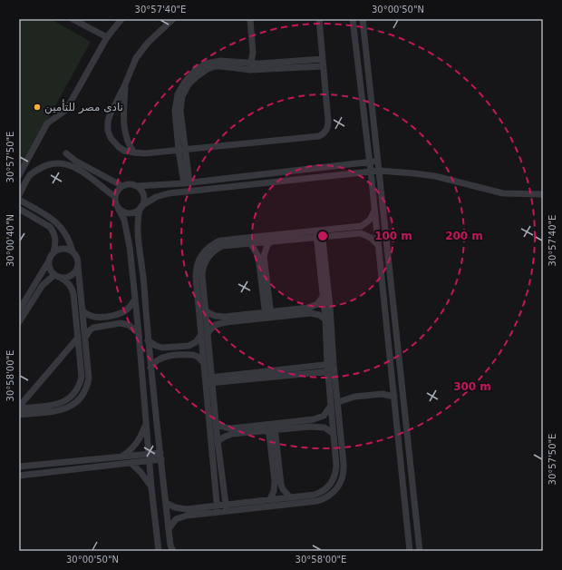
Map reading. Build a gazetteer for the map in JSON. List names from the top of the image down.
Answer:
{
  "places": ["نادى مصر للتأمين"],
  "coordinates": [
    "30°57'40\"E",
    "30°00'50\"N",
    "30°57'50\"E",
    "30°00'40\"N",
    "30°58'00\"E"
  ],
  "rings": ["100 m", "200 m", "300 m"]
}
